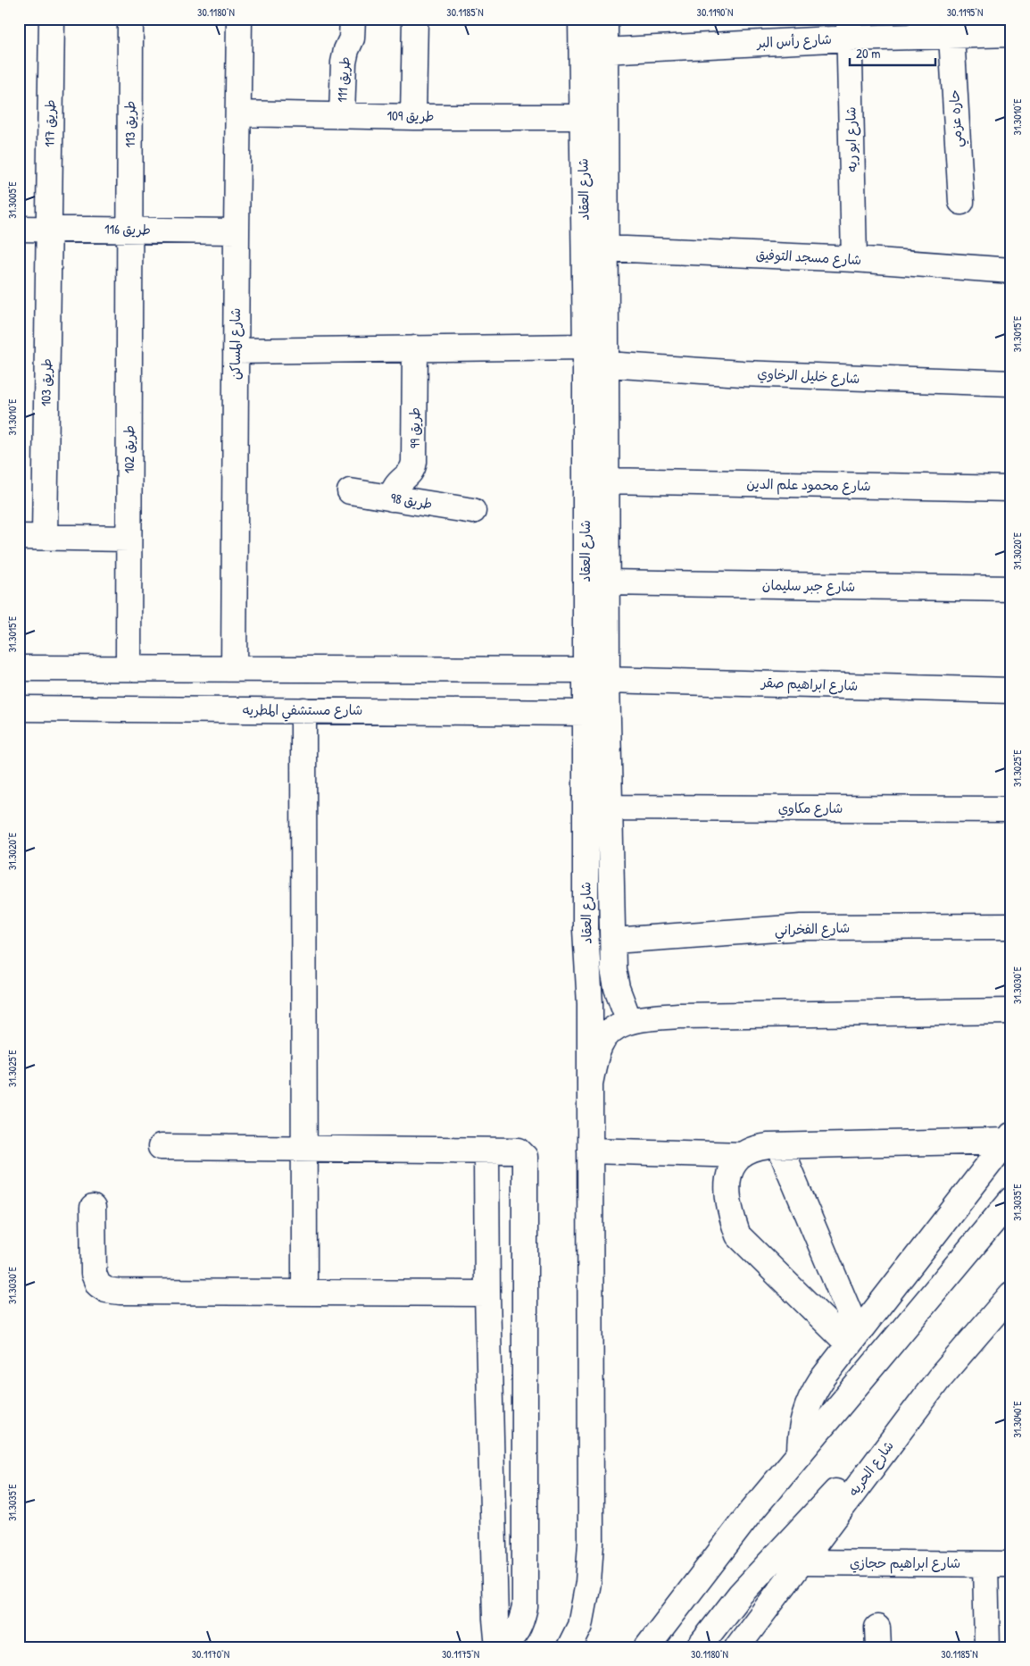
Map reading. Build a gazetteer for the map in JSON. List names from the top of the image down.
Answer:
{
  "streets": {
    "street": [
      "شارع رأس البر",
      "طريق 111",
      "طريق 109",
      "حاره عزمي",
      "طريق 117",
      "طريق 113",
      "شارع ابو ريه",
      "شارع العقاد",
      "طريق 116",
      "شارع مسجد التوفيق",
      "شارع المساكن",
      "شارع خليل الرخاوي",
      "طريق 103",
      "طريق 99",
      "طريق 102",
      "شارع محمود علم الدين",
      "طريق 98",
      "شارع جبر سليمان",
      "شارع ابراهيم صقر",
      "شارع مستشفي المطريه",
      "شارع مكاوي",
      "شارع الفخراني",
      "شارع الحريه",
      "شارع ابراهيم حجازي"
    ]
  },
  "crossings": [
    ["شارع رأس البر", "حاره عزمي"],
    ["شارع رأس البر", "شارع ابو ريه"],
    ["شارع رأس البر", "شارع العقاد"],
    ["طريق 111", "طريق 109"],
    ["طريق 109", "شارع العقاد"],
    ["طريق 109", "شارع المساكن"],
    ["طريق 117", "طريق 116"],
    ["طريق 117", "طريق 103"],
    ["طريق 113", "طريق 116"],
    ["طريق 113", "طريق 102"],
    ["شارع ابو ريه", "شارع مسجد التوفيق"],
    ["شارع العقاد", "شارع مسجد التوفيق"],
    ["شارع العقاد", "شارع خليل الرخاوي"],
    ["شارع العقاد", "شارع محمود علم الدين"],
    ["شارع العقاد", "شارع جبر سليمان"],
    ["شارع العقاد", "شارع ابراهيم صقر"],
    ["شارع العقاد", "شارع مستشفي المطريه"],
    ["شارع العقاد", "شارع مكاوي"],
    ["شارع العقاد", "شارع الفخراني"],
    ["طريق 116", "شارع المساكن"],
    ["طريق 116", "طريق 103"],
    ["طريق 116", "طريق 102"],
    ["طريق 99", "طريق 98"],
    ["شارع الحريه", "شارع ابراهيم حجازي"]
  ],
  "scale_bar": "20 m",
  "coordinates": [
    "30.1180°N",
    "30.1185°N",
    "30.1190°N",
    "30.1195°N",
    "31.3010°E",
    "31.3005°E",
    "31.3015°E",
    "31.3020°E",
    "31.3025°E",
    "31.3030°E",
    "31.3035°E",
    "31.3040°E",
    "30.1170°N",
    "30.1175°N"
  ]
}
